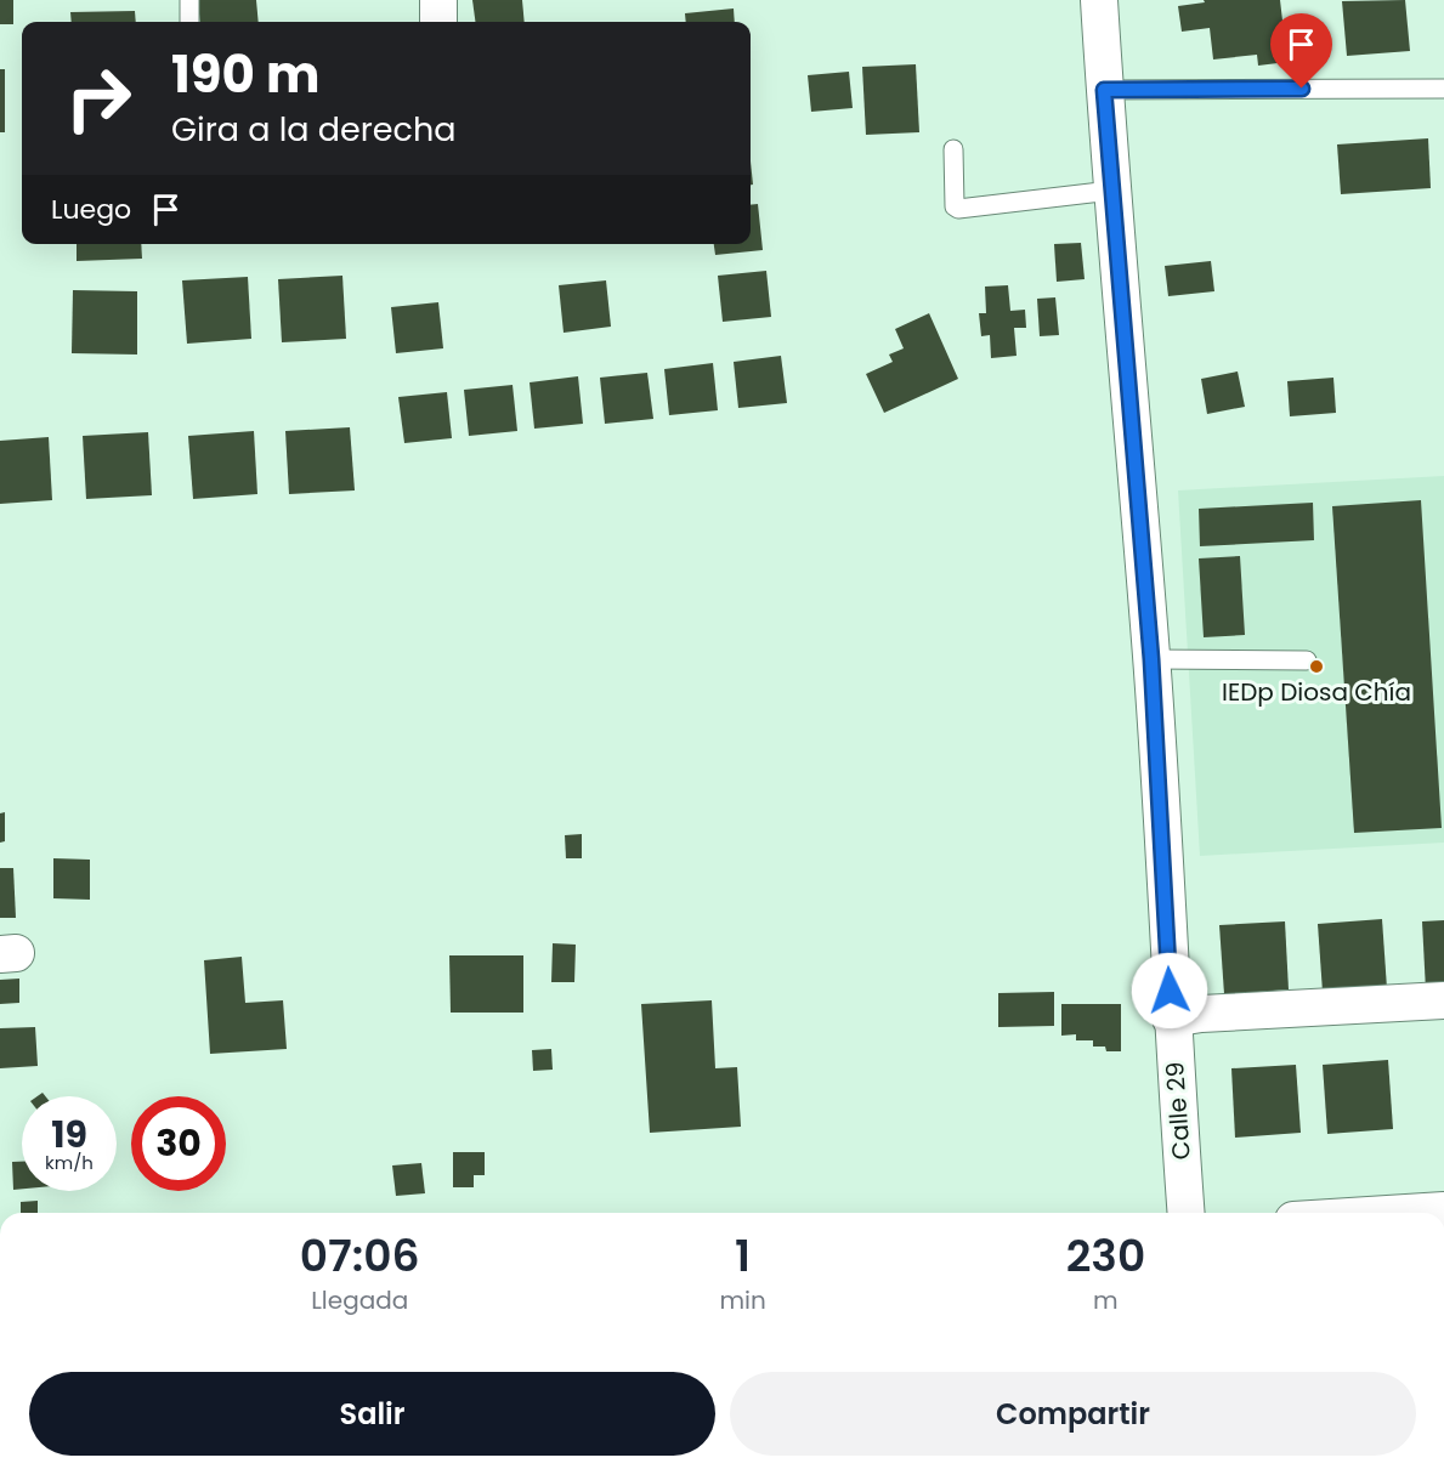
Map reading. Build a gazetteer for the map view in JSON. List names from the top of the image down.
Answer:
{
  "streets": {
    "street": ["Calle 29"]
  },
  "places": ["IEDp Diosa Chía"],
  "page": {
    "turn": ["190 m", "Gira a la derecha"],
    "then": "Luego",
    "speed": "19 km/h",
    "limit": "30",
    "eta": [
      "07:06",
      "Llegada",
      "1",
      "min",
      "230",
      "m"
    ],
    "buttons": ["Salir", "Compartir"]
  }
}
